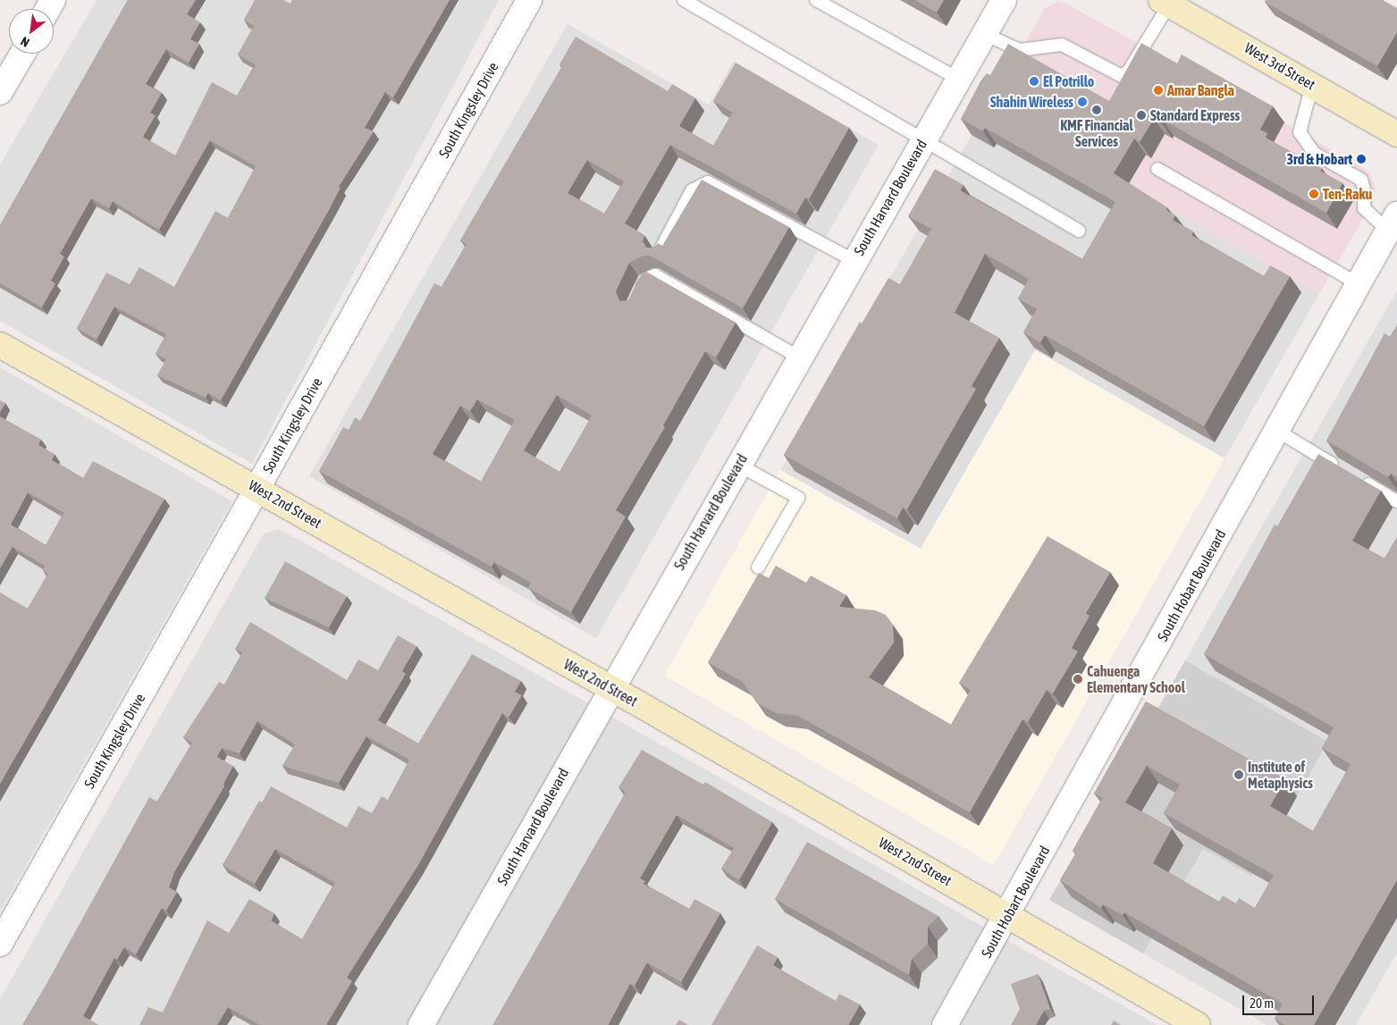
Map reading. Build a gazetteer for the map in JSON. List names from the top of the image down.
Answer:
{
  "streets": {
    "street": [
      "West 3rd Street",
      "South Kingsley Drive",
      "South Harvard Boulevard",
      "West 2nd Street",
      "South Hobart Boulevard"
    ]
  },
  "crossings": [
    ["South Kingsley Drive", "West 2nd Street"],
    ["South Harvard Boulevard", "West 2nd Street"],
    ["West 2nd Street", "South Hobart Boulevard"]
  ],
  "places": [
    "El Potrillo",
    "Amar Bangla",
    "Shahin Wireless",
    "KMF Financial Services",
    "Standard Express",
    "3rd & Hobart",
    "Ten-Raku",
    "Cahuenga Elementary School",
    "Institute of Metaphysics"
  ],
  "scale_bar": "20 m",
  "north": "bottom left"
}
